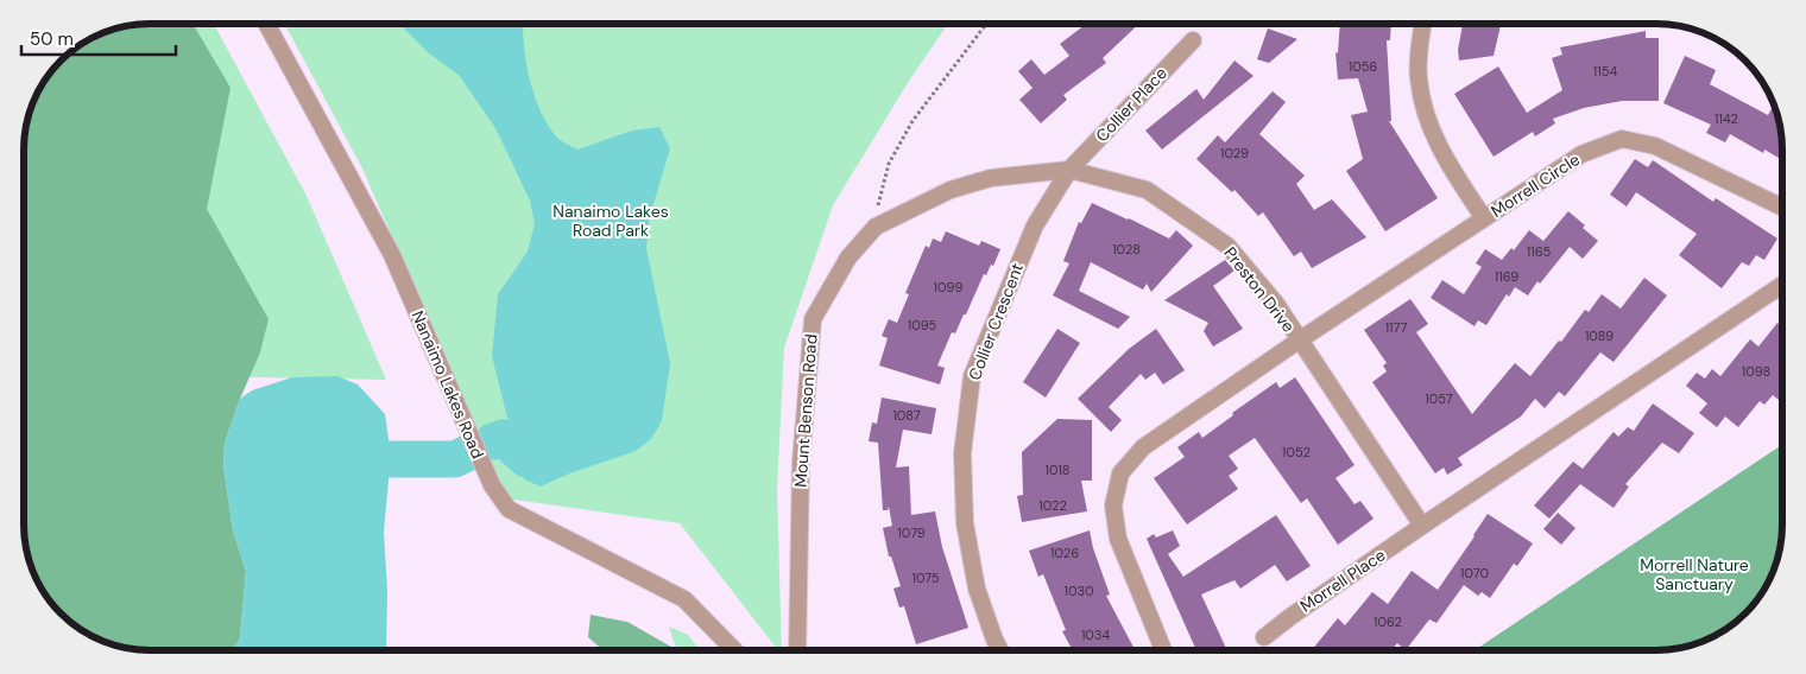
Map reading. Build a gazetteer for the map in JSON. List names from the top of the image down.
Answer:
{
  "streets": {
    "street": [
      "Collier Place",
      "Morrell Circle",
      "Preston Drive",
      "Collier Crescent",
      "Nanaimo Lakes Road",
      "Mount Benson Road",
      "Morrell Place"
    ]
  },
  "crossings": [
    ["Collier Place", "Preston Drive"],
    ["Collier Place", "Collier Crescent"],
    ["Morrell Circle", "Preston Drive"],
    ["Preston Drive", "Collier Crescent"],
    ["Preston Drive", "Mount Benson Road"],
    ["Preston Drive", "Morrell Place"]
  ],
  "parks": ["Nanaimo Lakes Road Park", "Morrell Nature Sanctuary"],
  "house_numbers": [
    "1056",
    "1154",
    "1142",
    "1029",
    "1028",
    "1165",
    "1169",
    "1099",
    "1095",
    "1177",
    "1089",
    "1098",
    "1057",
    "1087",
    "1052",
    "1018",
    "1022",
    "1079",
    "1026",
    "1070",
    "1075",
    "1030",
    "1062",
    "1034"
  ],
  "scale_bar": "50 m"
}
